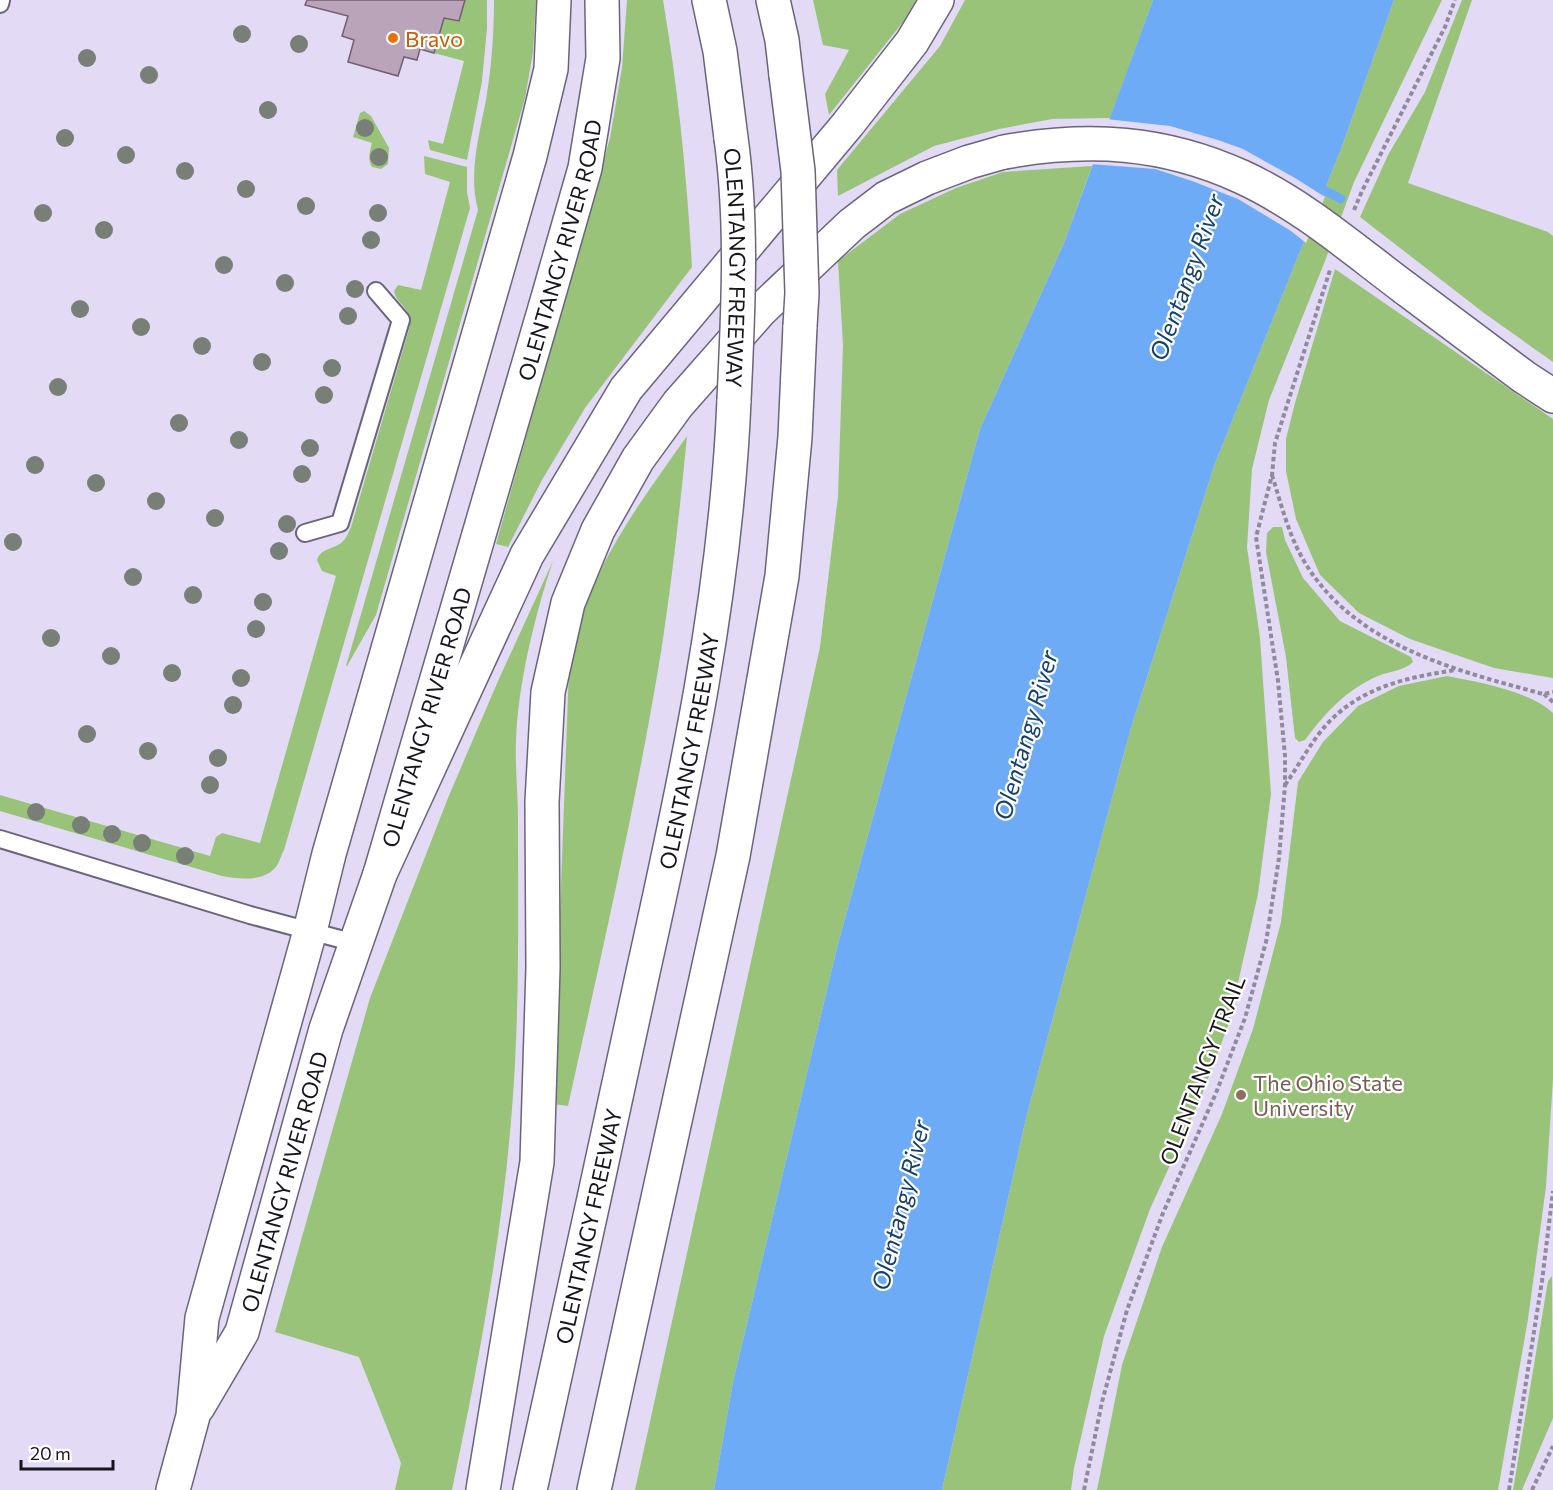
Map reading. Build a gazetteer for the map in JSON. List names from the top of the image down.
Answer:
{
  "streets": {
    "main road": ["OLENTANGY RIVER ROAD", "OLENTANGY FREEWAY"],
    "path": ["OLENTANGY TRAIL"]
  },
  "water": ["Olentangy River"],
  "places": ["Bravo", "The Ohio State University"],
  "scale_bar": "20 m"
}
